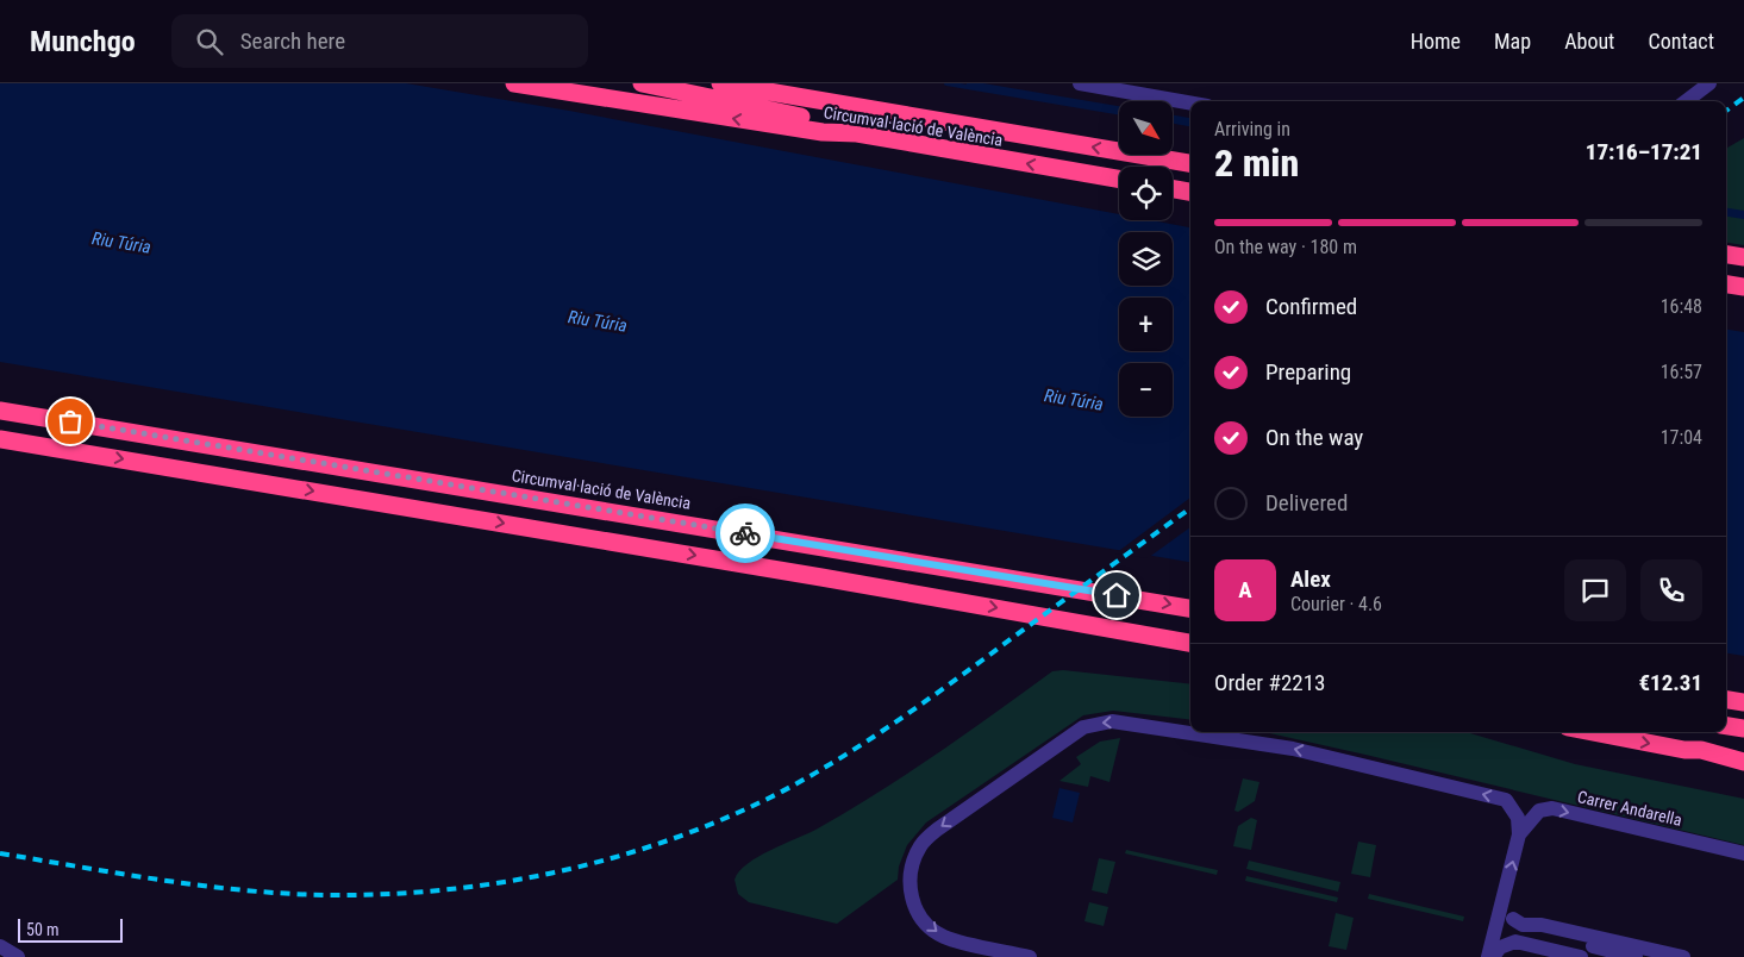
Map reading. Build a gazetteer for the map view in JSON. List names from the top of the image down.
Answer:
{
  "streets": {
    "highway": ["Circumval·lació de València"],
    "street": ["Carrer Andarella"]
  },
  "water": ["Riu Túria"],
  "scale_bar": "50 m",
  "north": "bottom right",
  "page": {
    "header": "Munchgo",
    "search": "Search here",
    "nav": [
      "Home",
      "Map",
      "About",
      "Contact"
    ],
    "map_buttons": ["+", "−"],
    "heading": ["2 min", "Arriving in", "17:16–17:21"],
    "panel": [
      "Alex",
      "Courier · 4.6",
      "Order #2213",
      "€12.31"
    ],
    "bar": "On the way · 180 m",
    "list": [
      ["Confirmed", "16:48"],
      ["Preparing", "16:57"],
      ["On the way", "17:04"],
      "Delivered"
    ],
    "round": "A",
    "scale": "50 m"
  }
}
